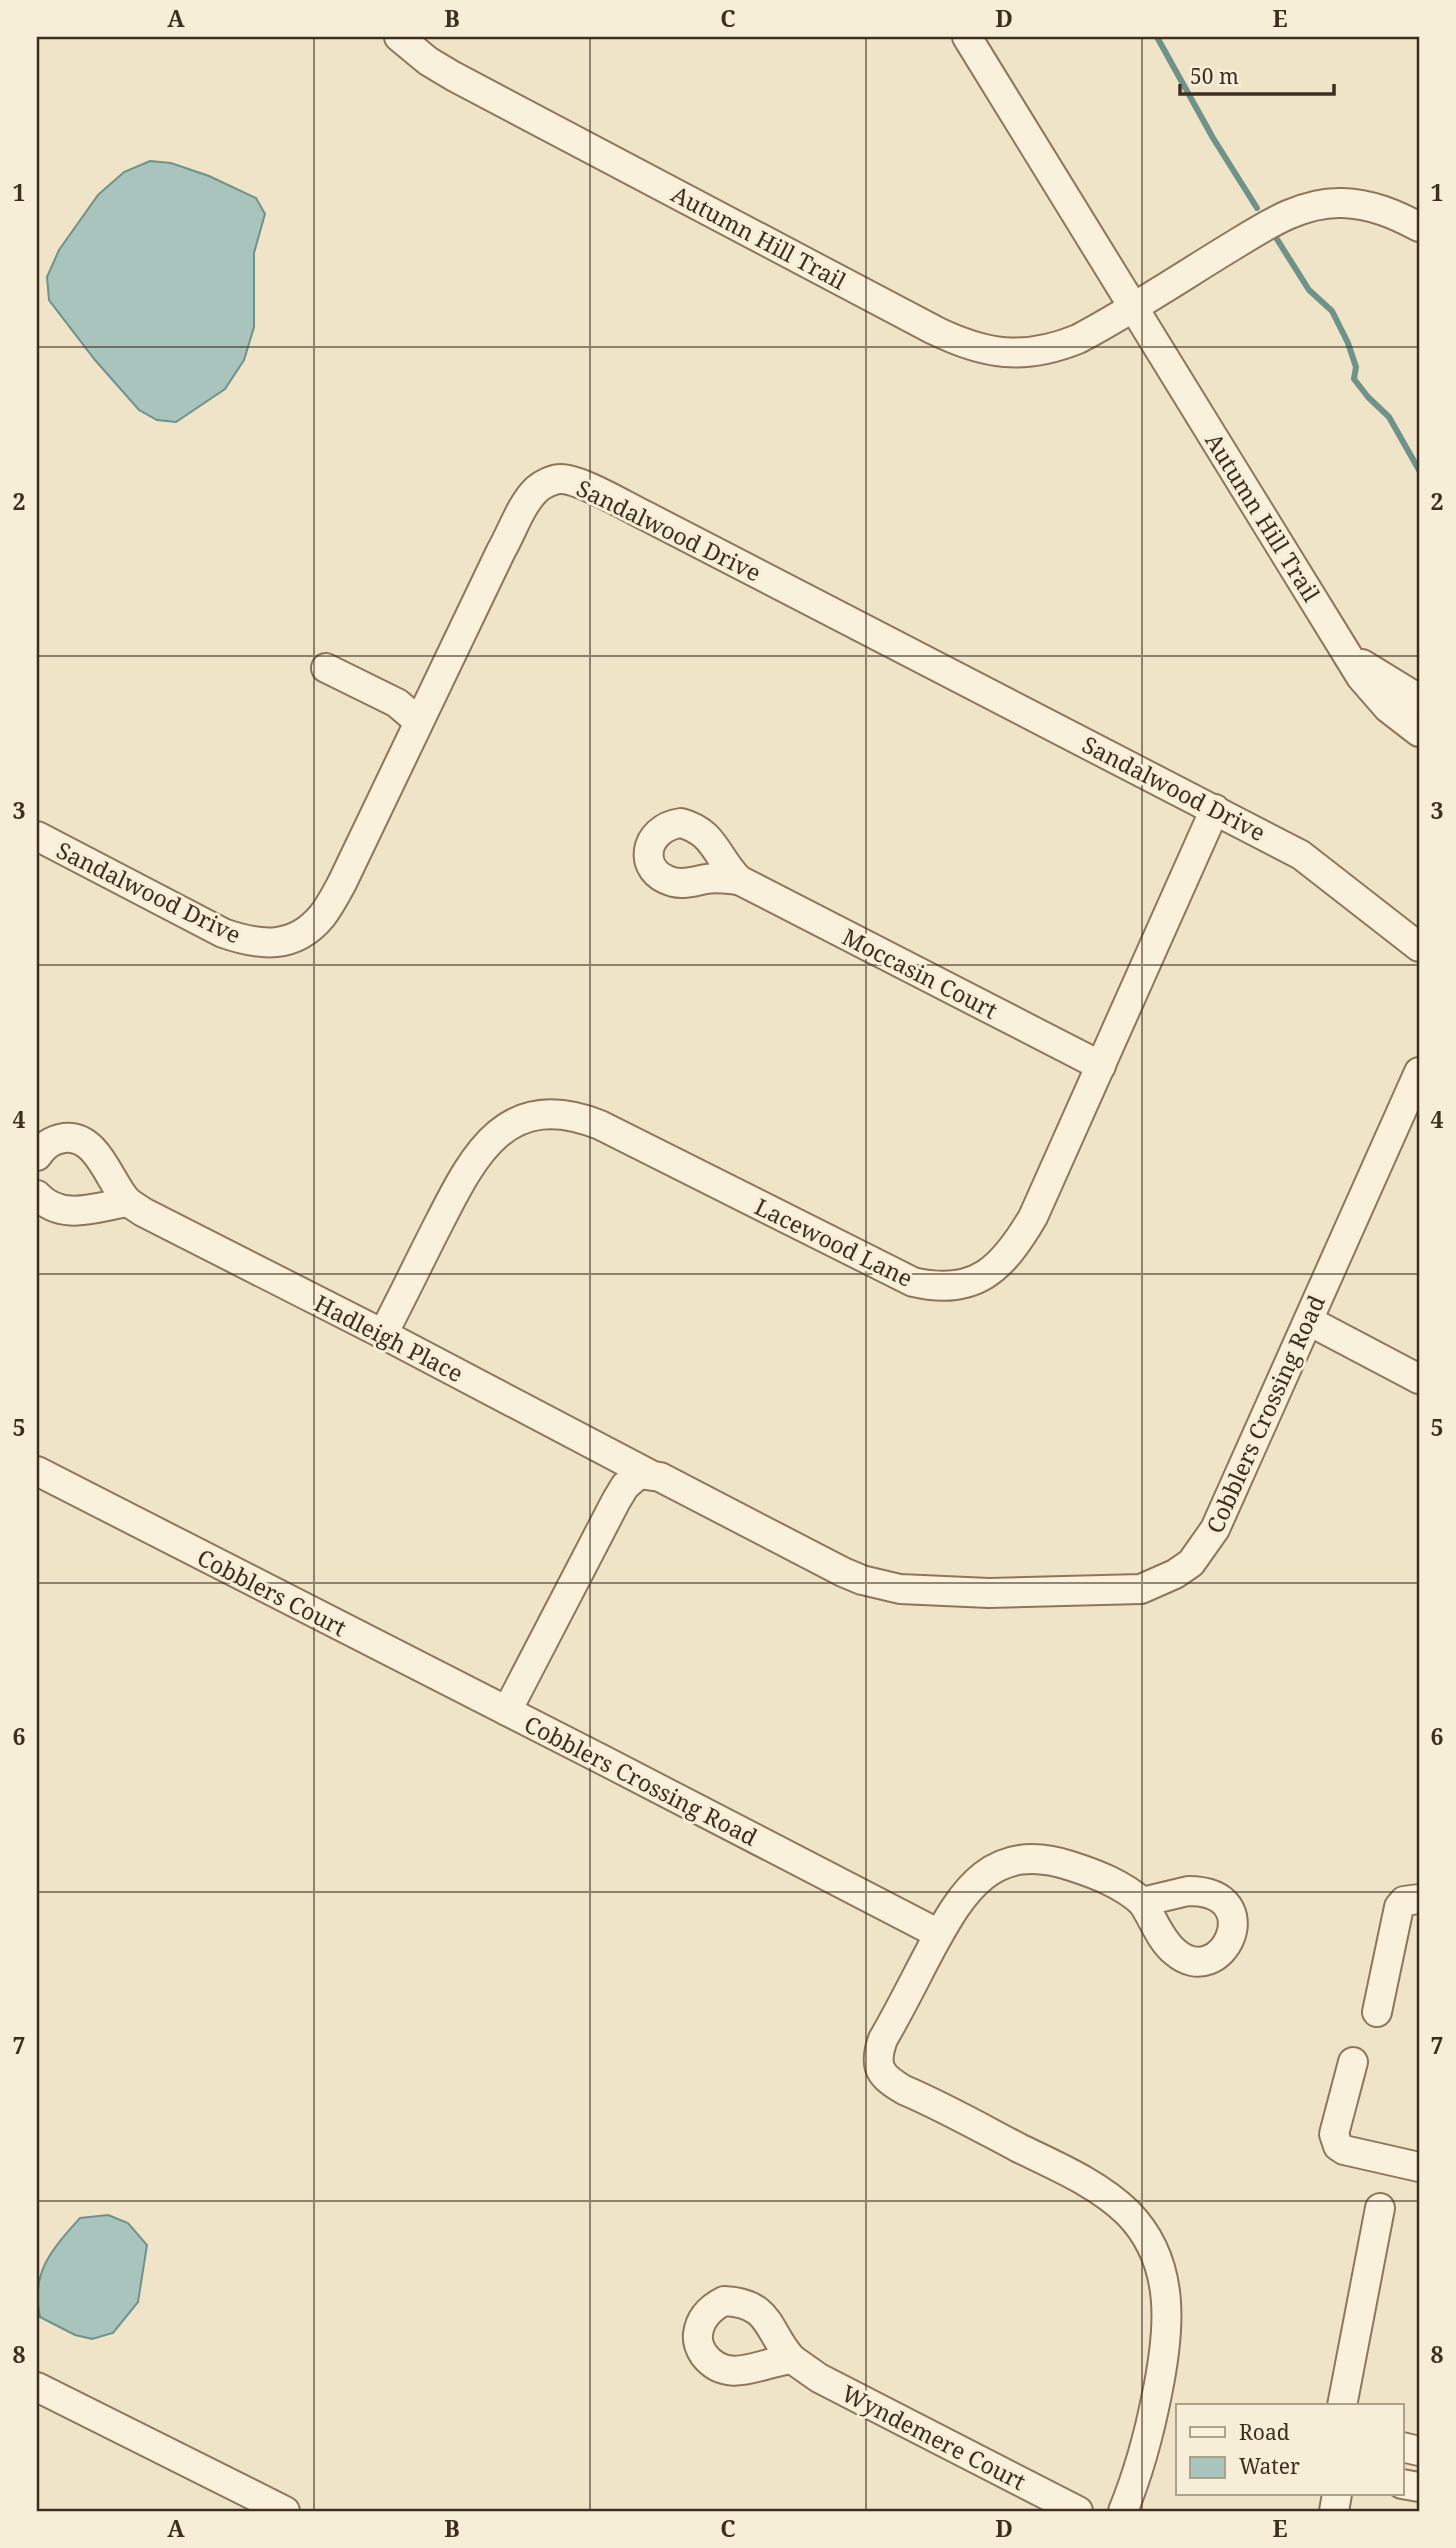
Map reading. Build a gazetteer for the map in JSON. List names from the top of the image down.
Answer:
{
  "streets": {
    "street": [
      "Autumn Hill Trail",
      "Sandalwood Drive",
      "Moccasin Court",
      "Lacewood Lane",
      "Hadleigh Place",
      "Cobblers Crossing Road",
      "Cobblers Court",
      "Wyndemere Court"
    ]
  },
  "crossings": [
    ["Sandalwood Drive", "Lacewood Lane"],
    ["Moccasin Court", "Lacewood Lane"],
    ["Lacewood Lane", "Hadleigh Place"],
    ["Hadleigh Place", "Cobblers Crossing Road"],
    ["Cobblers Crossing Road", "Cobblers Court"]
  ],
  "legend": ["Road", "Water"],
  "scale_bar": "50 m",
  "grid": {
    "columns": [
      "A",
      "B",
      "C",
      "D",
      "E"
    ],
    "rows": [
      "1",
      "2",
      "3",
      "4",
      "5",
      "6",
      "7",
      "8"
    ]
  }
}
